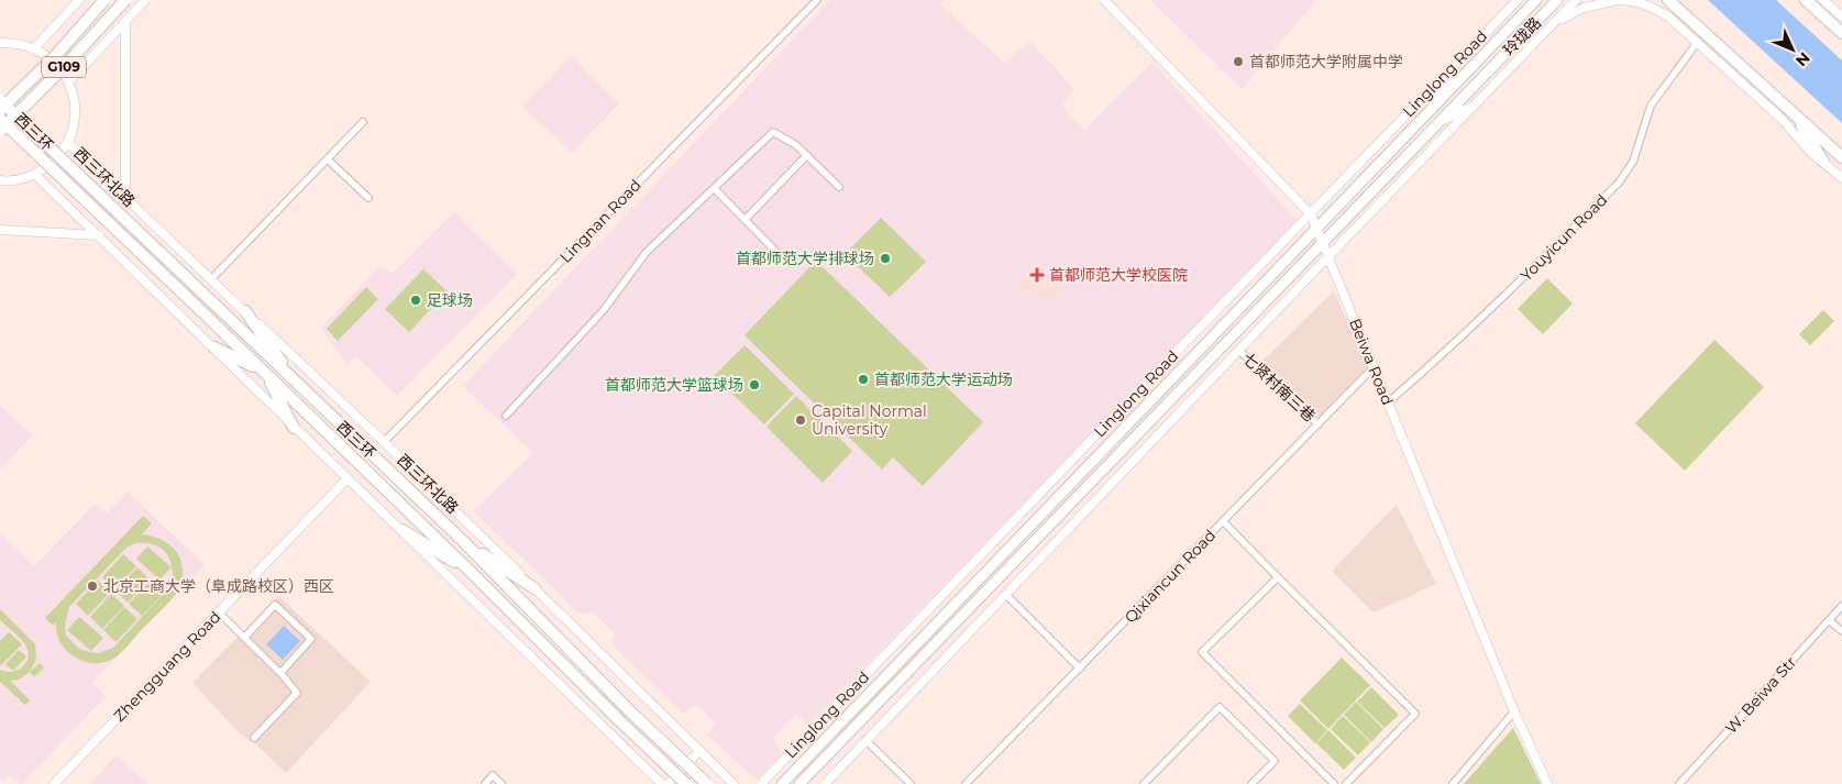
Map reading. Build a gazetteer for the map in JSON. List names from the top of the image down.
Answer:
{
  "streets": {
    "highway": ["G109", "西三环"],
    "main road": ["玲珑路", "Linglong Road"],
    "street": [
      "西三环北路",
      "Lingnan Road",
      "Youyicun Road",
      "Beiwa Road",
      "七贤村南三巷",
      "Qixiancun Road",
      "Zhengguang Road",
      "W. Beiwa Str"
    ]
  },
  "crossings": [
    ["玲珑路", "Linglong Road"],
    ["Linglong Road", "Beiwa Road"],
    ["西三环北路", "Lingnan Road"],
    ["Youyicun Road", "Beiwa Road"],
    ["Beiwa Road", "Qixiancun Road"],
    ["七贤村南三巷", "Qixiancun Road"]
  ],
  "places": {
    "other": [
      "首都师范大学附属中学",
      "首都师范大学排球场",
      "足球场",
      "首都师范大学运动场",
      "首都师范大学篮球场",
      "Capital Normal University",
      "北京工商大学（阜成路校区）西区"
    ],
    "health": ["首都师范大学校医院"]
  },
  "north": "bottom right"
}
